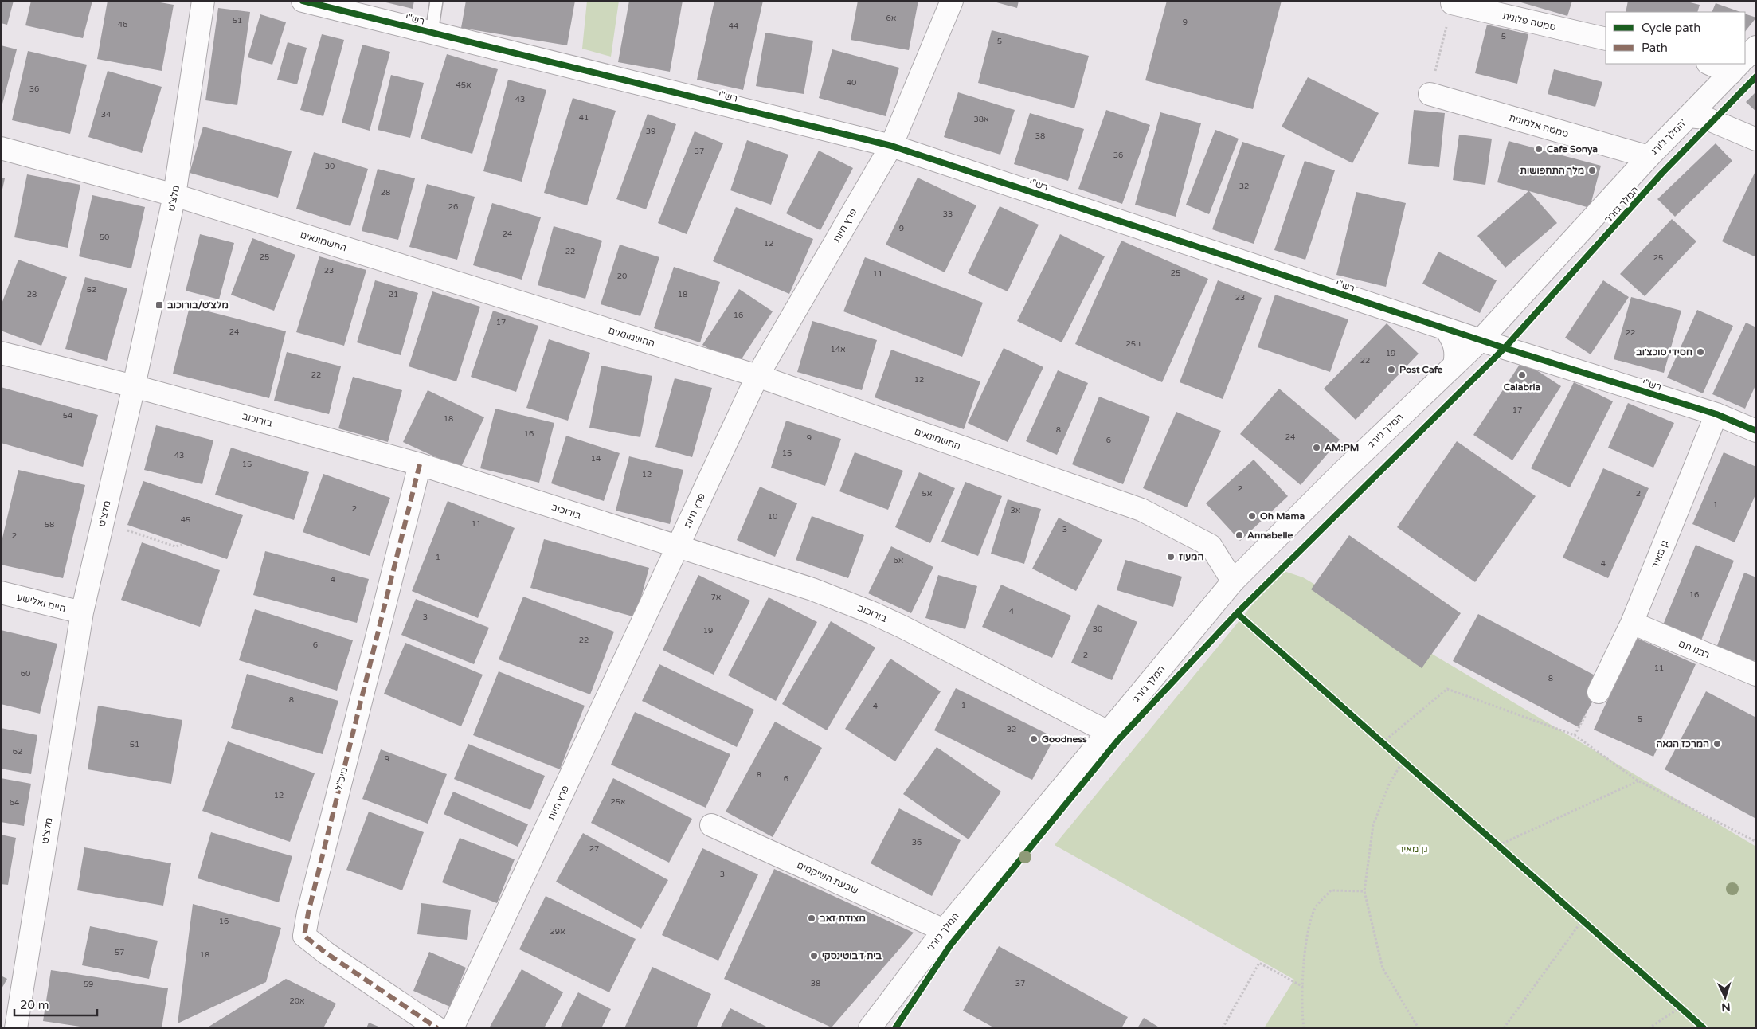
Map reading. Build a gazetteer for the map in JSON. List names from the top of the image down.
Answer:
{
  "streets": {
    "street": [
      "רש\"י",
      "סמטה פלונית",
      "סמטה אלמונית",
      "המלך ג'ורג'",
      "מלצ'ט",
      "המלך ג׳ורג׳",
      "פרץ חיות",
      "החשמונאים",
      "בורוכוב",
      "גן מאיר",
      "חיים ואלישע",
      "רבנו תם",
      "מיכ\"ל",
      "שבעת השיקמים"
    ]
  },
  "crossings": [
    ["רש\"י", "המלך ג׳ורג׳"],
    ["רש\"י", "פרץ חיות"],
    ["רש\"י", "גן מאיר"],
    ["סמטה אלמונית", "המלך ג'ורג'"],
    ["סמטה אלמונית", "המלך ג׳ורג׳"],
    ["המלך ג'ורג'", "המלך ג׳ורג׳"],
    ["מלצ'ט", "החשמונאים"],
    ["מלצ'ט", "בורוכוב"],
    ["מלצ'ט", "חיים ואלישע"],
    ["המלך ג׳ורג׳", "החשמונאים"],
    ["המלך ג׳ורג׳", "בורוכוב"],
    ["המלך ג׳ורג׳", "שבעת השיקמים"],
    ["פרץ חיות", "החשמונאים"],
    ["פרץ חיות", "בורוכוב"],
    ["בורוכוב", "מיכ\"ל"],
    ["גן מאיר", "רבנו תם"]
  ],
  "parks": ["גן מאיר"],
  "places": {
    "other": [
      "Cafe Sonya",
      "מלך התחפושות",
      "חסידי סוכצ׳וב",
      "Post Cafe",
      "Calabria",
      "AM:PM",
      "Oh Mama",
      "Annabelle",
      "המעוז",
      "Goodness",
      "המרכז הגאה",
      "מצודת זאב",
      "בית ז'בוטינסקי"
    ],
    "transit": ["מלצ׳ט/בורוכוב"]
  },
  "house_numbers": [
    "6א",
    "51",
    "9",
    "46",
    "44",
    "5",
    "5",
    "40",
    "45א",
    "36",
    "43",
    "34",
    "41",
    "38א",
    "39",
    "38",
    "37",
    "36",
    "30",
    "32",
    "28",
    "26",
    "33",
    "9",
    "24",
    "50",
    "12",
    "22",
    "25",
    "25",
    "23",
    "25",
    "11",
    "20",
    "52",
    "28",
    "21",
    "18",
    "23",
    "16",
    "17",
    "24",
    "22",
    "25ב",
    "14א",
    "19",
    "22",
    "22",
    "12",
    "17",
    "54",
    "18",
    "8",
    "16",
    "24",
    "9",
    "6",
    "15",
    "43",
    "14",
    "15",
    "12",
    "2",
    "5א",
    "2",
    "1",
    "2",
    "3א",
    "10",
    "45",
    "11",
    "58",
    "3",
    "2",
    "1",
    "6א",
    "4",
    "4",
    "16",
    "7א",
    "4",
    "3",
    "30",
    "19",
    "22",
    "6",
    "2",
    "11",
    "60",
    "8",
    "8",
    "1",
    "4",
    "5",
    "32",
    "51",
    "62",
    "9",
    "8",
    "6",
    "12",
    "25א",
    "64",
    "36",
    "27",
    "3",
    "16",
    "29א",
    "57",
    "18",
    "38",
    "37",
    "59",
    "20א"
  ],
  "legend": ["Cycle path", "Path"],
  "scale_bar": "20 m",
  "north": "bottom"
}
